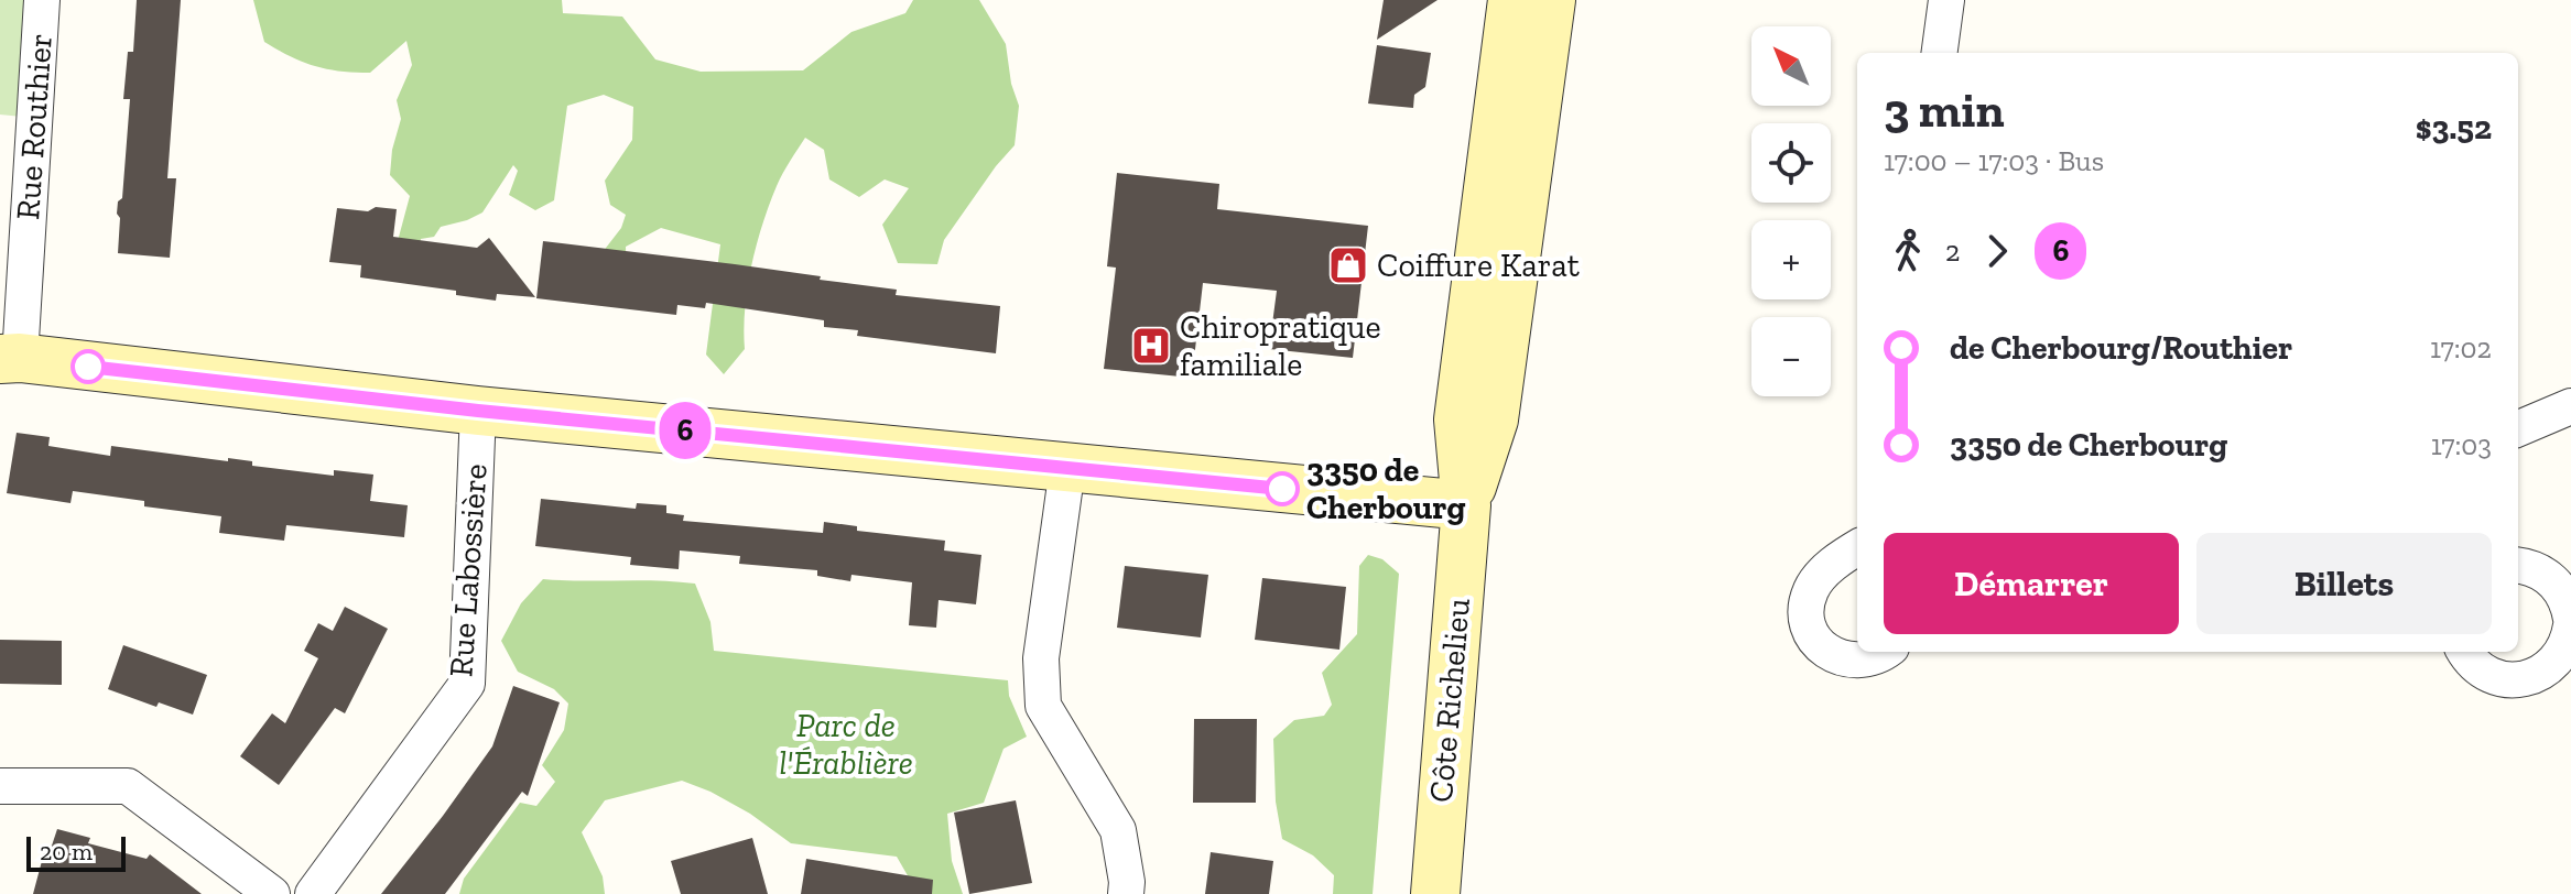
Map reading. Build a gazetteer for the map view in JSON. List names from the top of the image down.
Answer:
{
  "streets": {
    "street": ["Rue Routhier", "Rue Labossière", "Côte Richelieu"]
  },
  "parks": ["Parc de l'Érablière"],
  "places": {
    "shop": ["Coiffure Karat"],
    "hospital": ["Chiropratique familiale"],
    "other": ["3350 de Cherbourg"]
  },
  "lines": ["bus line 6"],
  "scale_bar": "20 m",
  "north": "top left",
  "page": {
    "on_map": "6",
    "map_buttons": ["+", "−"],
    "heading": ["3 min", "17:00 – 17:03 · Bus", "$3.52"],
    "legs": ["2", "6"],
    "list": [
      {
        "name": "de Cherbourg/Routhier",
        "value": "17:02"
      },
      {
        "name": "3350 de Cherbourg",
        "value": "17:03"
      }
    ],
    "buttons": ["Démarrer", "Billets"],
    "scale": "20 m"
  }
}
